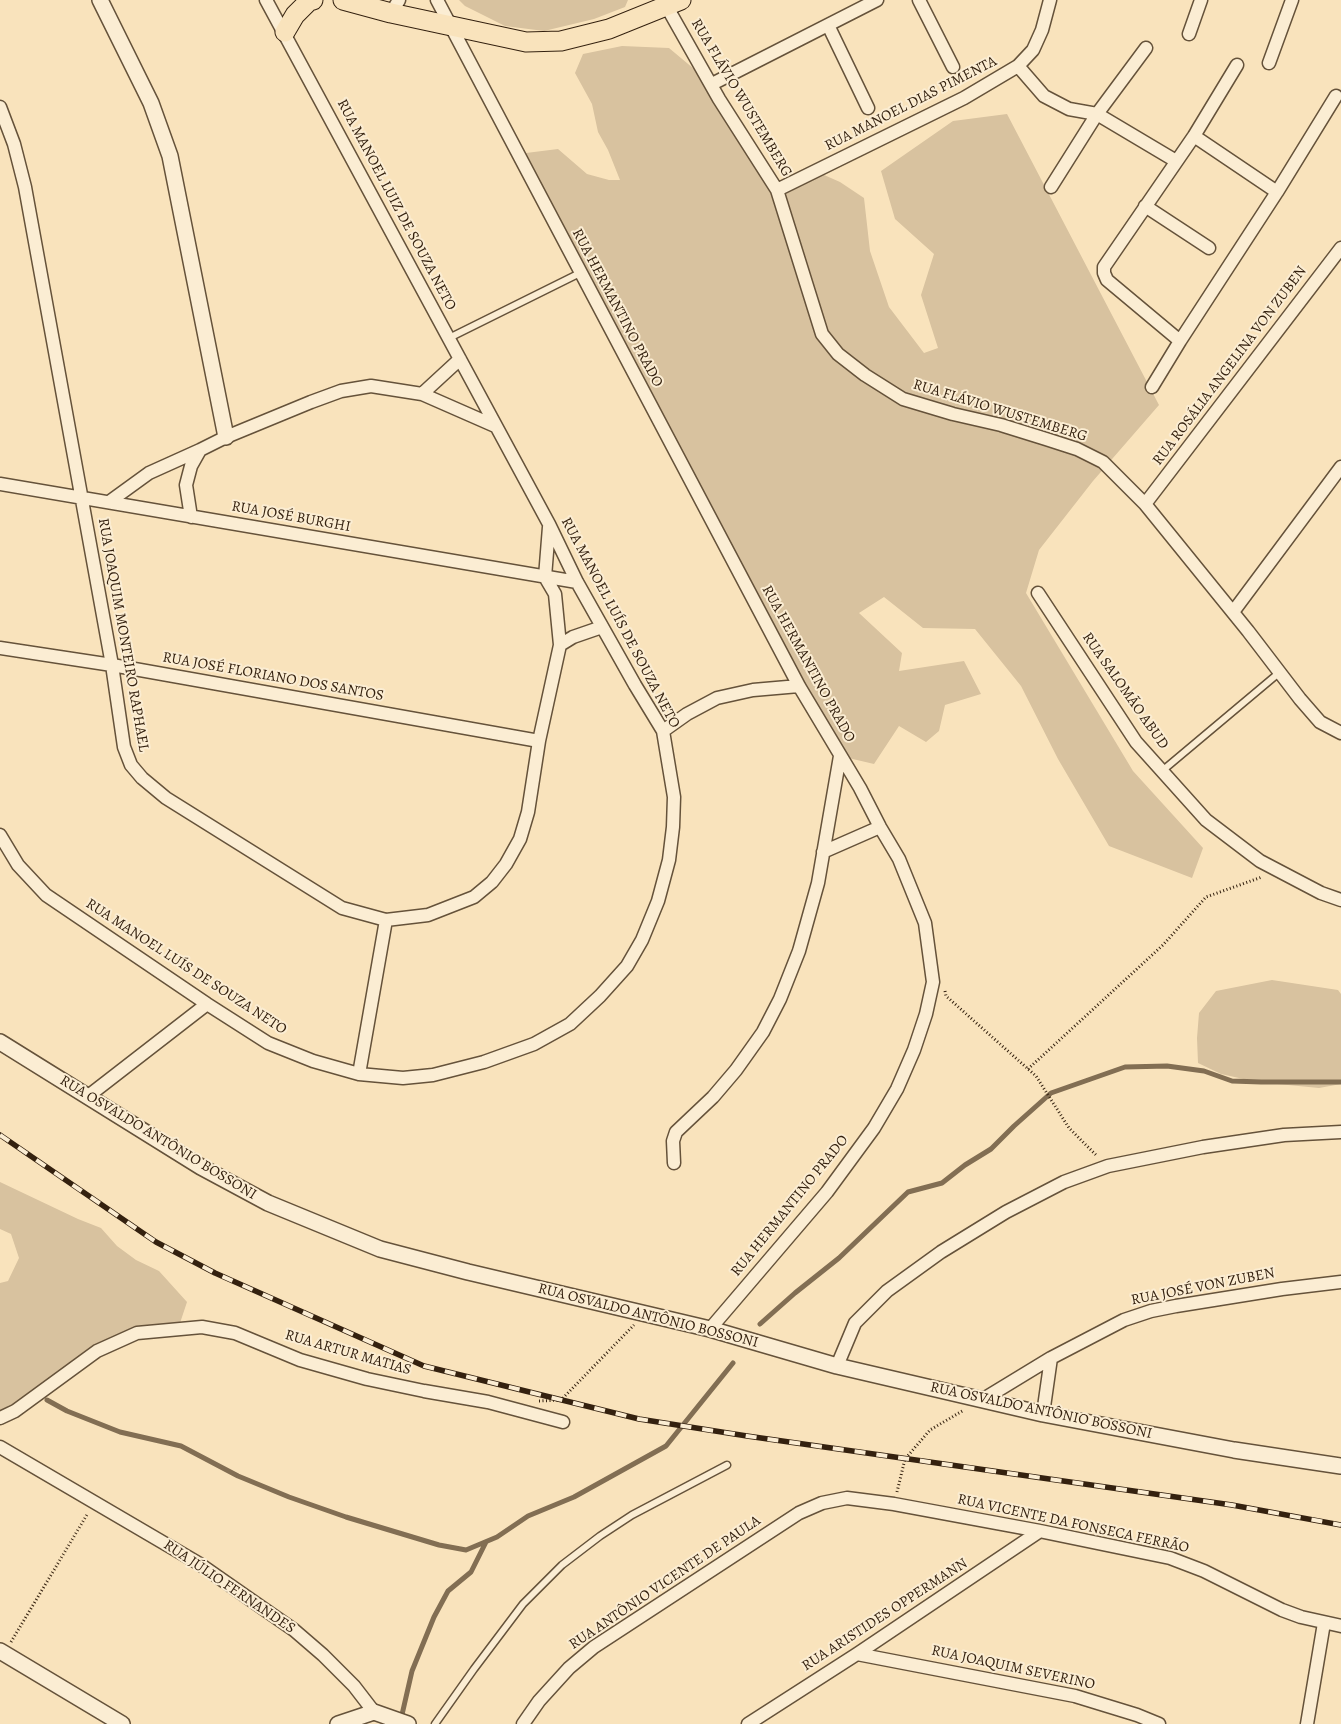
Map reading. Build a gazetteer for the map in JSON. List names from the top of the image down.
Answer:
{
  "streets": {
    "street": [
      "RUA FLÁVIO WUSTEMBERG",
      "RUA MANOEL DIAS PIMENTA",
      "RUA MANOEL LUIZ DE SOUZA NETO",
      "RUA HERMANTINO PRADO",
      "RUA ROSÁLIA ANGELINA VON ZUBEN",
      "RUA JOSÉ BURGHI",
      "RUA MANOEL LUÍS DE SOUZA NETO",
      "RUA JOAQUIM MONTEIRO RAPHAEL",
      "RUA JOSÉ FLORIANO DOS SANTOS",
      "RUA SALOMÃO ABUD",
      "RUA OSVALDO ANTÔNIO BOSSONI",
      "RUA JOSÉ VON ZUBEN",
      "RUA ARTUR MATIAS",
      "RUA VICENTE DA FONSECA FERRÃO",
      "RUA ANTÔNIO VICENTE DE PAULA",
      "RUA JÚLIO FERNANDES",
      "RUA ARISTIDES OPPERMANN",
      "RUA JOAQUIM SEVERINO"
    ]
  },
  "crossings": [
    ["RUA FLÁVIO WUSTEMBERG", "RUA MANOEL DIAS PIMENTA"],
    ["RUA FLÁVIO WUSTEMBERG", "RUA ROSÁLIA ANGELINA VON ZUBEN"],
    ["RUA MANOEL LUIZ DE SOUZA NETO", "RUA MANOEL LUÍS DE SOUZA NETO"],
    ["RUA HERMANTINO PRADO", "RUA OSVALDO ANTÔNIO BOSSONI"],
    ["RUA JOSÉ BURGHI", "RUA MANOEL LUÍS DE SOUZA NETO"],
    ["RUA JOSÉ BURGHI", "RUA JOAQUIM MONTEIRO RAPHAEL"],
    ["RUA JOAQUIM MONTEIRO RAPHAEL", "RUA JOSÉ FLORIANO DOS SANTOS"],
    ["RUA OSVALDO ANTÔNIO BOSSONI", "RUA JOSÉ VON ZUBEN"],
    ["RUA VICENTE DA FONSECA FERRÃO", "RUA ANTÔNIO VICENTE DE PAULA"],
    ["RUA VICENTE DA FONSECA FERRÃO", "RUA ARISTIDES OPPERMANN"],
    ["RUA ARISTIDES OPPERMANN", "RUA JOAQUIM SEVERINO"]
  ]
}
